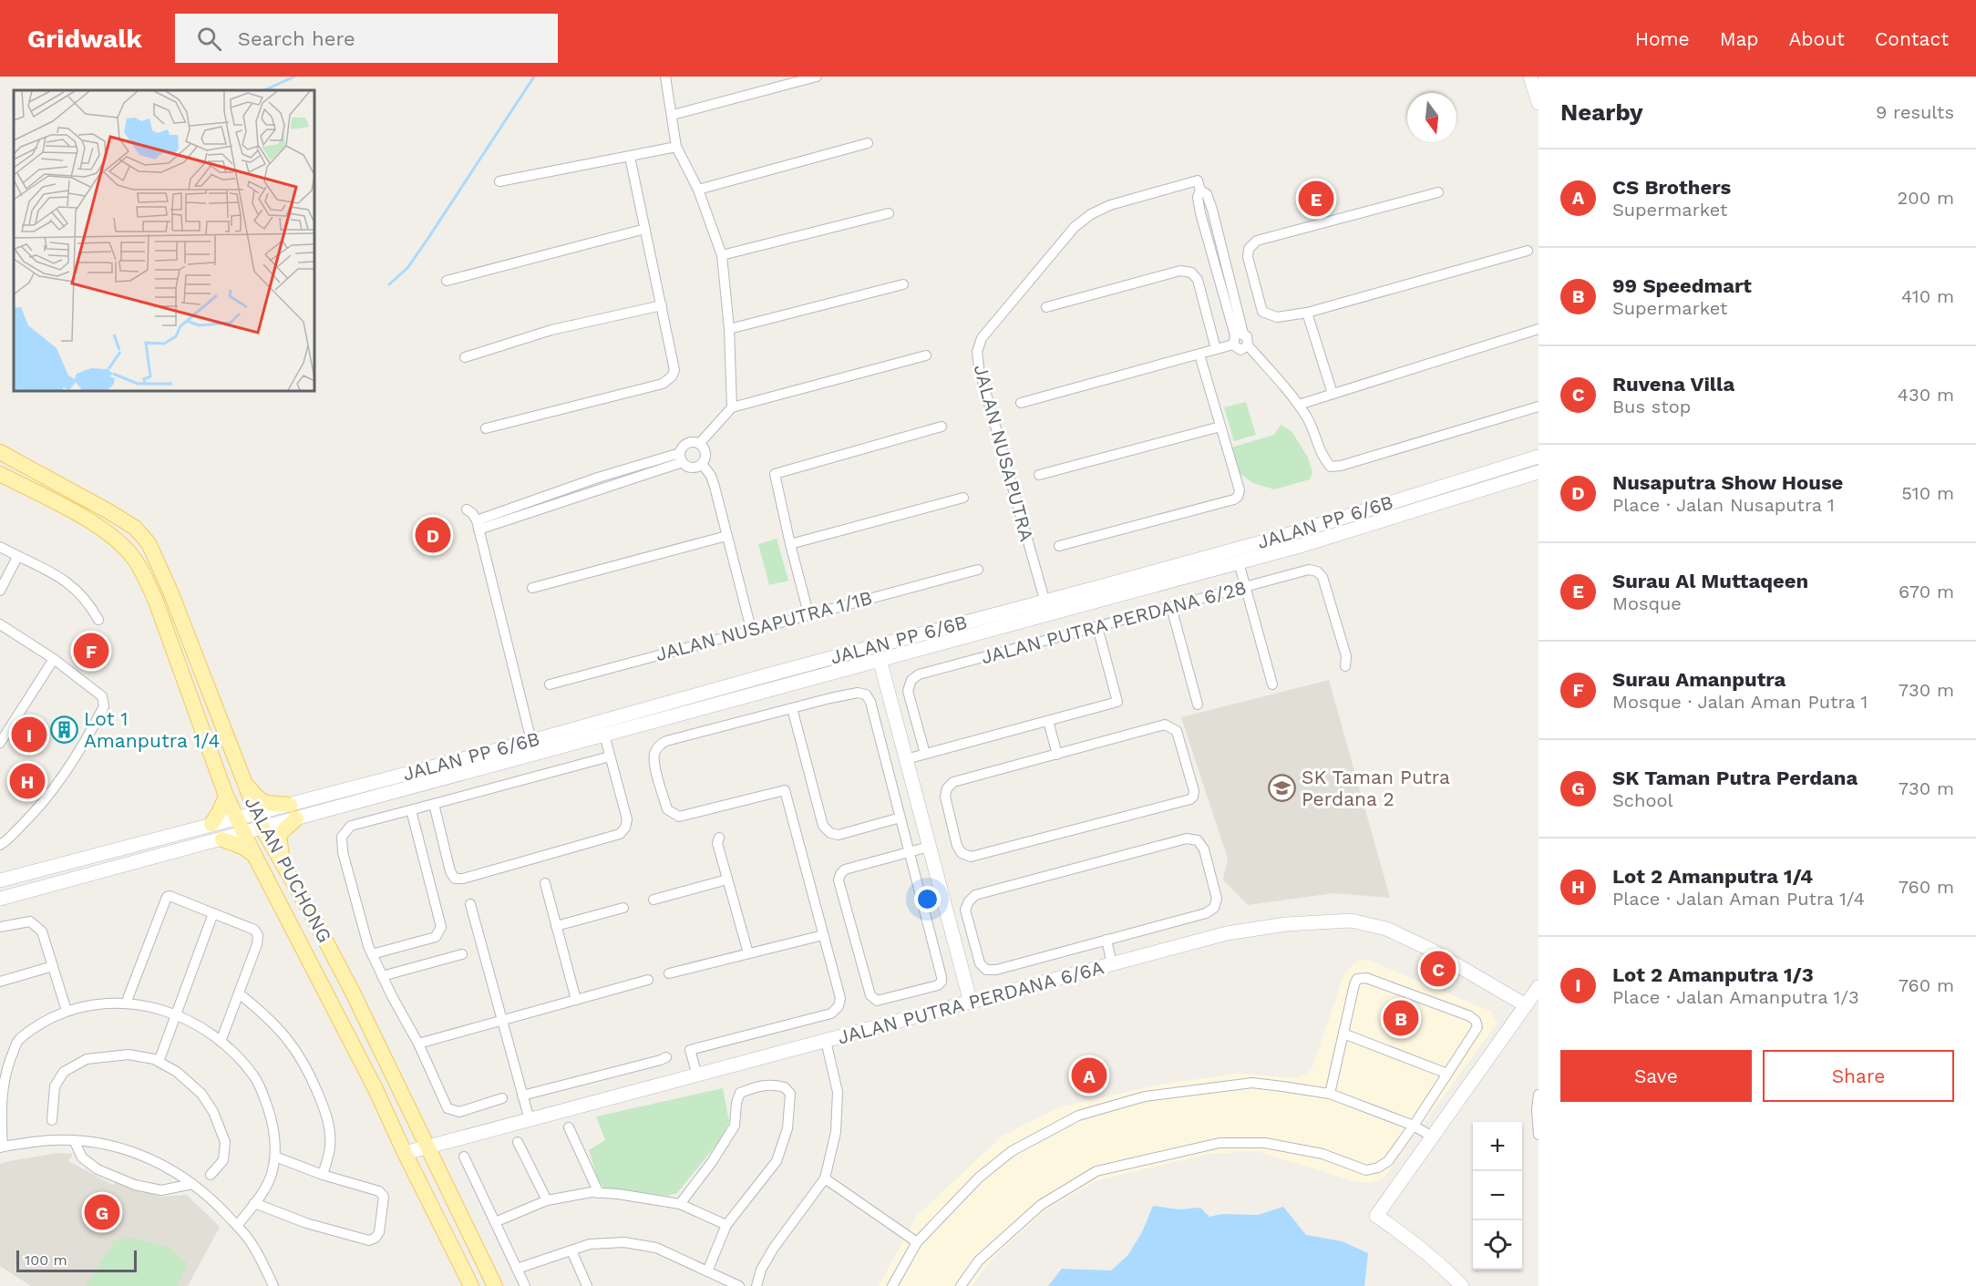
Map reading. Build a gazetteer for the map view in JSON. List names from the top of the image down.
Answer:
{
  "streets": {
    "main road": ["JALAN PUCHONG"],
    "street": [
      "JALAN NUSAPUTRA",
      "JALAN PP 6/6B",
      "JALAN PUTRA PERDANA 6/28",
      "JALAN NUSAPUTRA 1/1B",
      "JALAN PUTRA PERDANA 6/6A"
    ]
  },
  "crossings": [
    ["JALAN NUSAPUTRA", "JALAN PP 6/6B"],
    ["JALAN PP 6/6B", "JALAN PUCHONG"],
    ["JALAN PUCHONG", "JALAN PUTRA PERDANA 6/6A"]
  ],
  "places": {
    "building": ["Lot 1 Amanputra 1/4"],
    "school or university": ["SK Taman Putra Perdana 2"]
  },
  "scale_bar": "100 m",
  "north": "bottom",
  "page": {
    "header": "Gridwalk",
    "search": "Search here",
    "nav": [
      "Home",
      "Map",
      "About",
      "Contact"
    ],
    "heading": ["Nearby", "9 results"],
    "list": [
      {
        "mark": "A",
        "name": "CS Brothers",
        "note": "Supermarket",
        "value": "200 m"
      },
      {
        "mark": "B",
        "name": "99 Speedmart",
        "note": "Supermarket",
        "value": "410 m"
      },
      {
        "mark": "C",
        "name": "Ruvena Villa",
        "note": "Bus stop",
        "value": "430 m"
      },
      {
        "mark": "D",
        "name": "Nusaputra Show House",
        "note": "Place · Jalan Nusaputra 1",
        "value": "510 m"
      },
      {
        "mark": "E",
        "name": "Surau Al Muttaqeen",
        "note": "Mosque",
        "value": "670 m"
      },
      {
        "mark": "F",
        "name": "Surau Amanputra",
        "note": "Mosque · Jalan Aman Putra 1",
        "value": "730 m"
      },
      {
        "mark": "G",
        "name": "SK Taman Putra Perdana",
        "note": "School",
        "value": "730 m"
      },
      {
        "mark": "H",
        "name": "Lot 2 Amanputra 1/4",
        "note": "Place · Jalan Aman Putra 1/4",
        "value": "760 m"
      },
      {
        "mark": "I",
        "name": "Lot 2 Amanputra 1/3",
        "note": "Place · Jalan Amanputra 1/3",
        "value": "760 m"
      }
    ],
    "pins": [
      "E",
      "D",
      "F",
      "I",
      "H",
      "C",
      "B",
      "A",
      "G"
    ],
    "buttons": ["Save", "Share"],
    "map_buttons": ["+", "−"],
    "scale": "100 m"
  }
}
